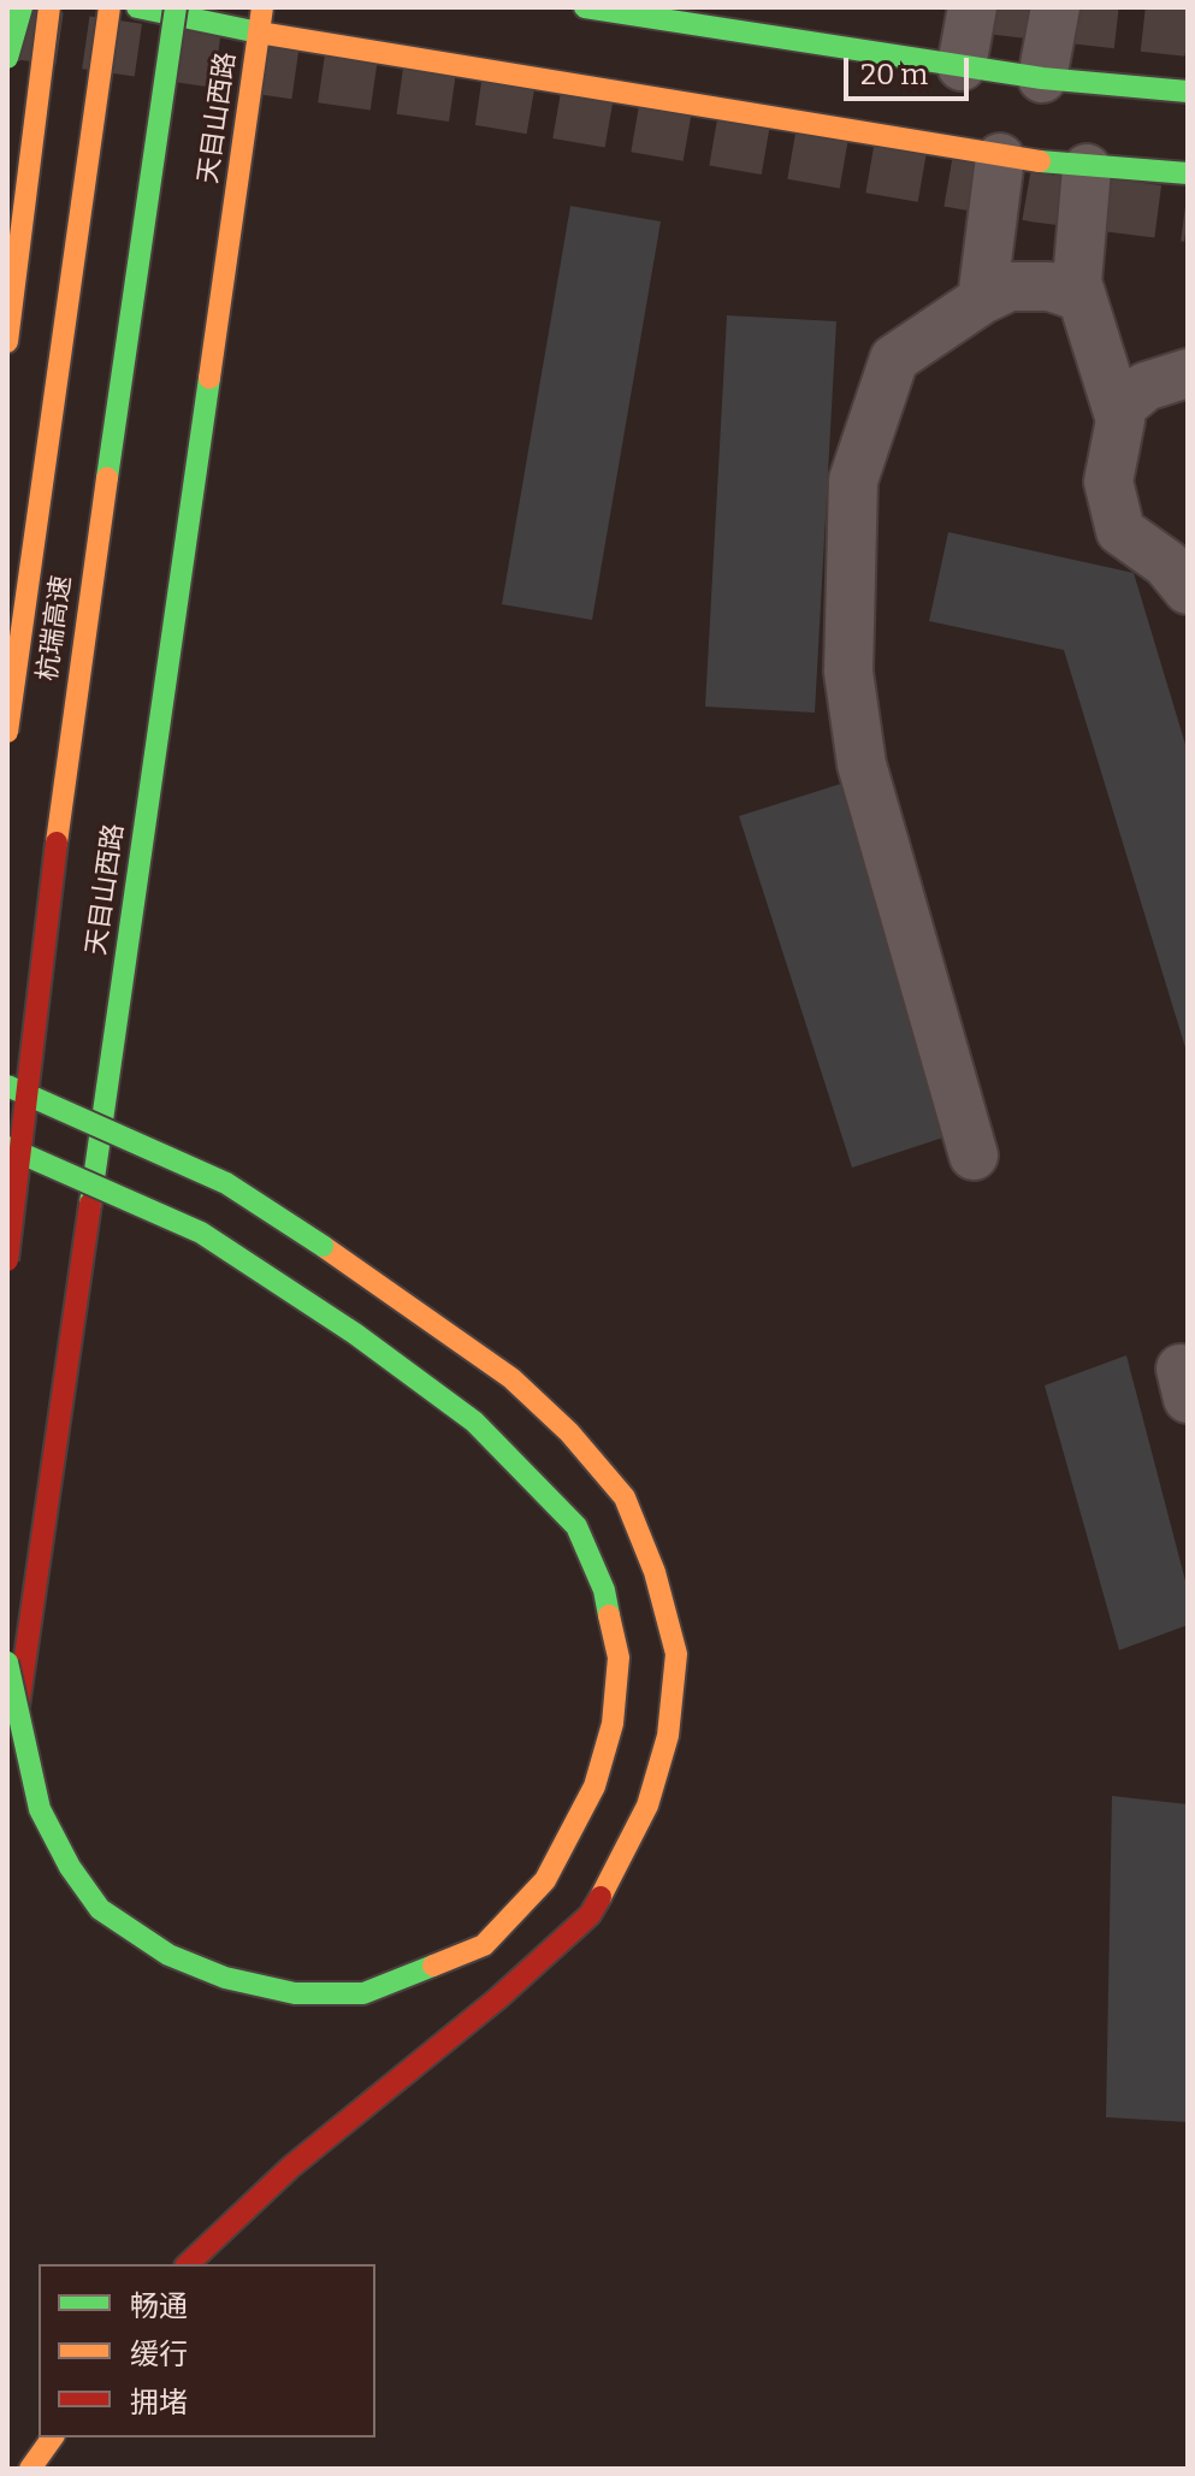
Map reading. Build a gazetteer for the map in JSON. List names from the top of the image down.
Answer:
{
  "streets": {
    "main road": ["天目山西路", "杭瑞高速"]
  },
  "legend": ["畅通", "缓行", "拥堵"],
  "scale_bar": "20 m"
}
